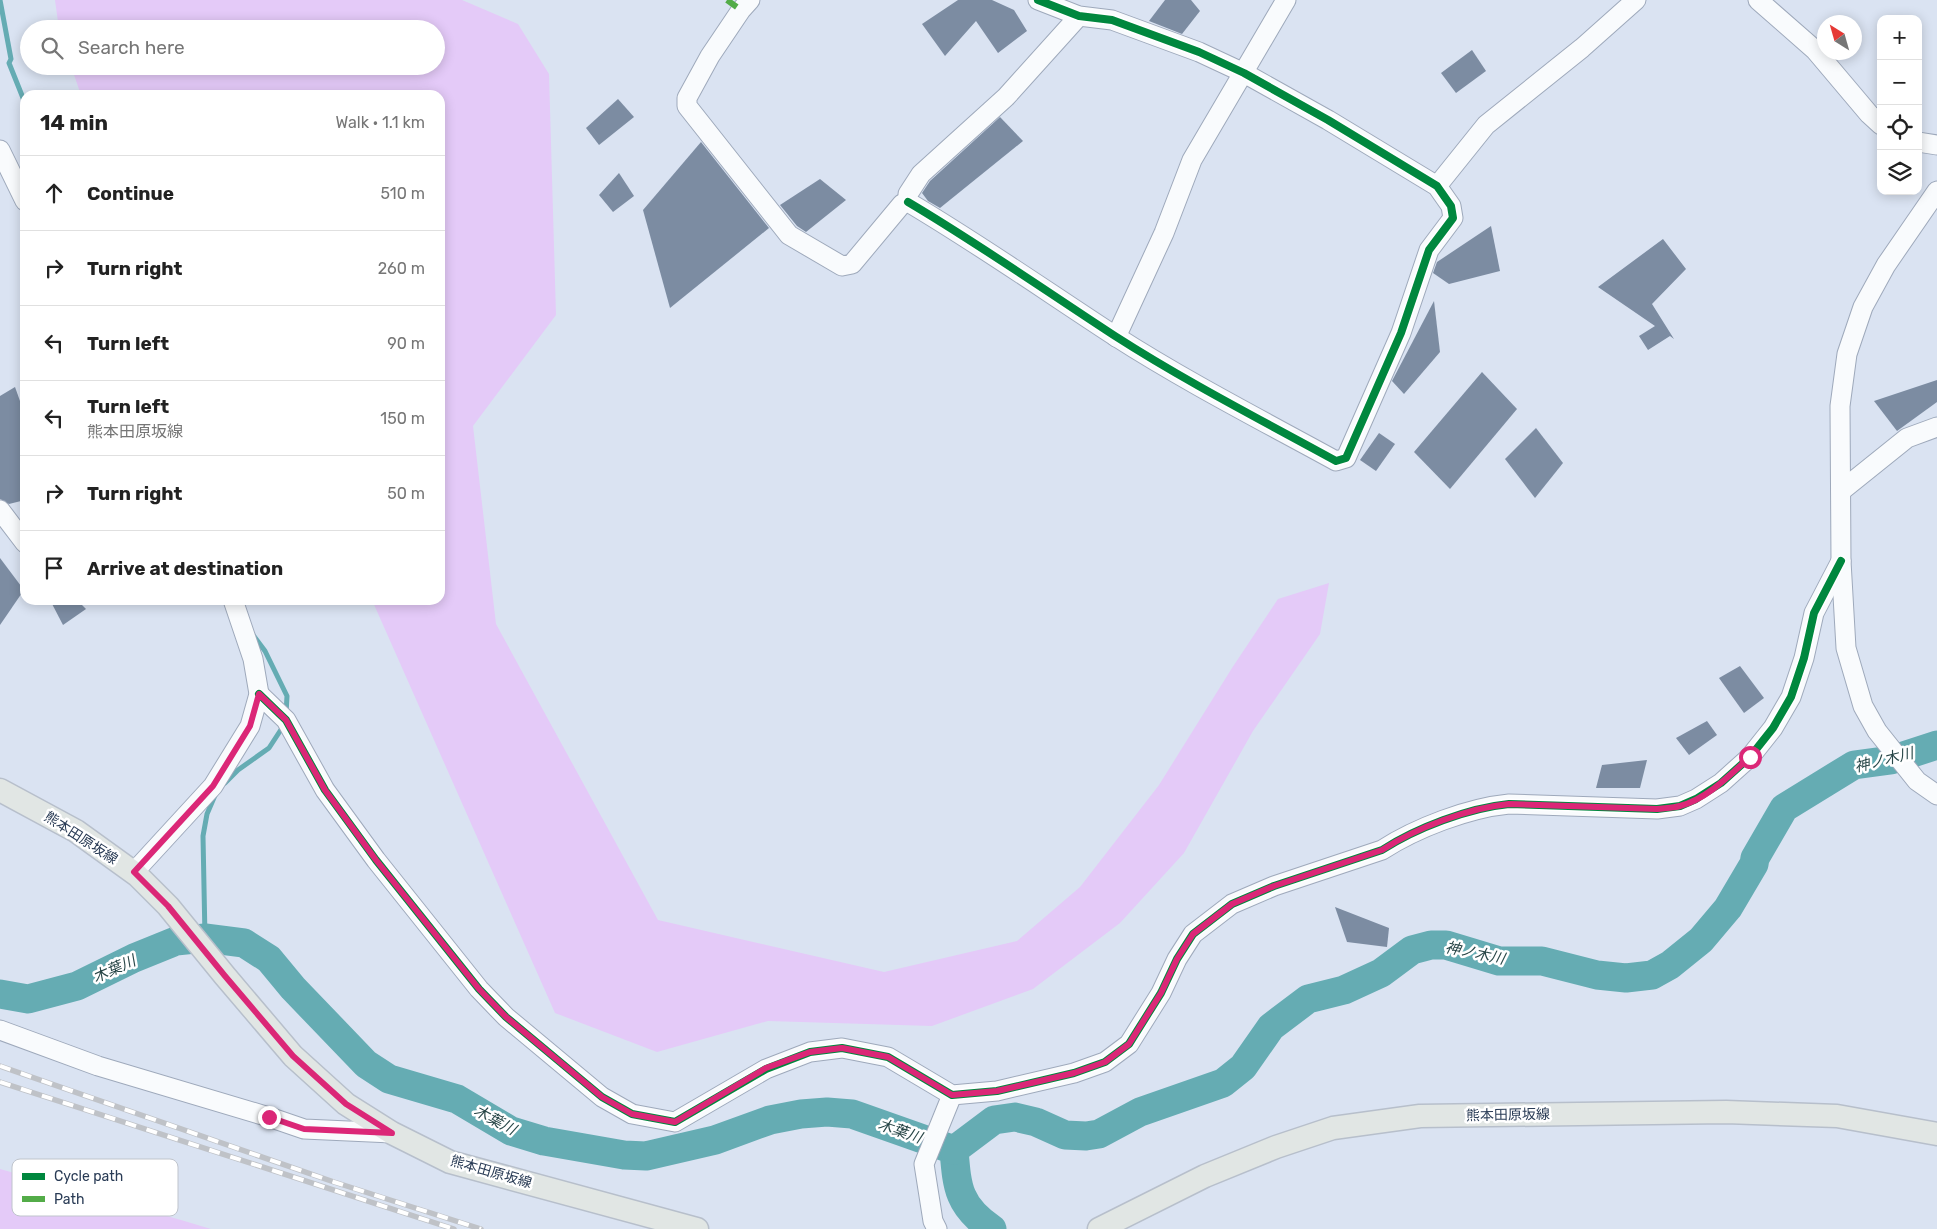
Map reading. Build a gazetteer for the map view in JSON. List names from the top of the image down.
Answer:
{
  "streets": {
    "main road": ["熊本田原坂線"]
  },
  "water": ["神ノ木川", "木葉川"],
  "legend": ["Cycle path", "Path"],
  "north": "top left",
  "page": {
    "map_buttons": ["+", "−"],
    "search": "Search here",
    "heading": ["14 min", "Walk · 1.1 km"],
    "list": [
      ["Continue", "510 m"],
      ["Turn right", "260 m"],
      ["Turn left", "90 m"],
      ["Turn left", "熊本田原坂線", "150 m"],
      ["Turn right", "50 m"],
      "Arrive at destination"
    ]
  }
}
